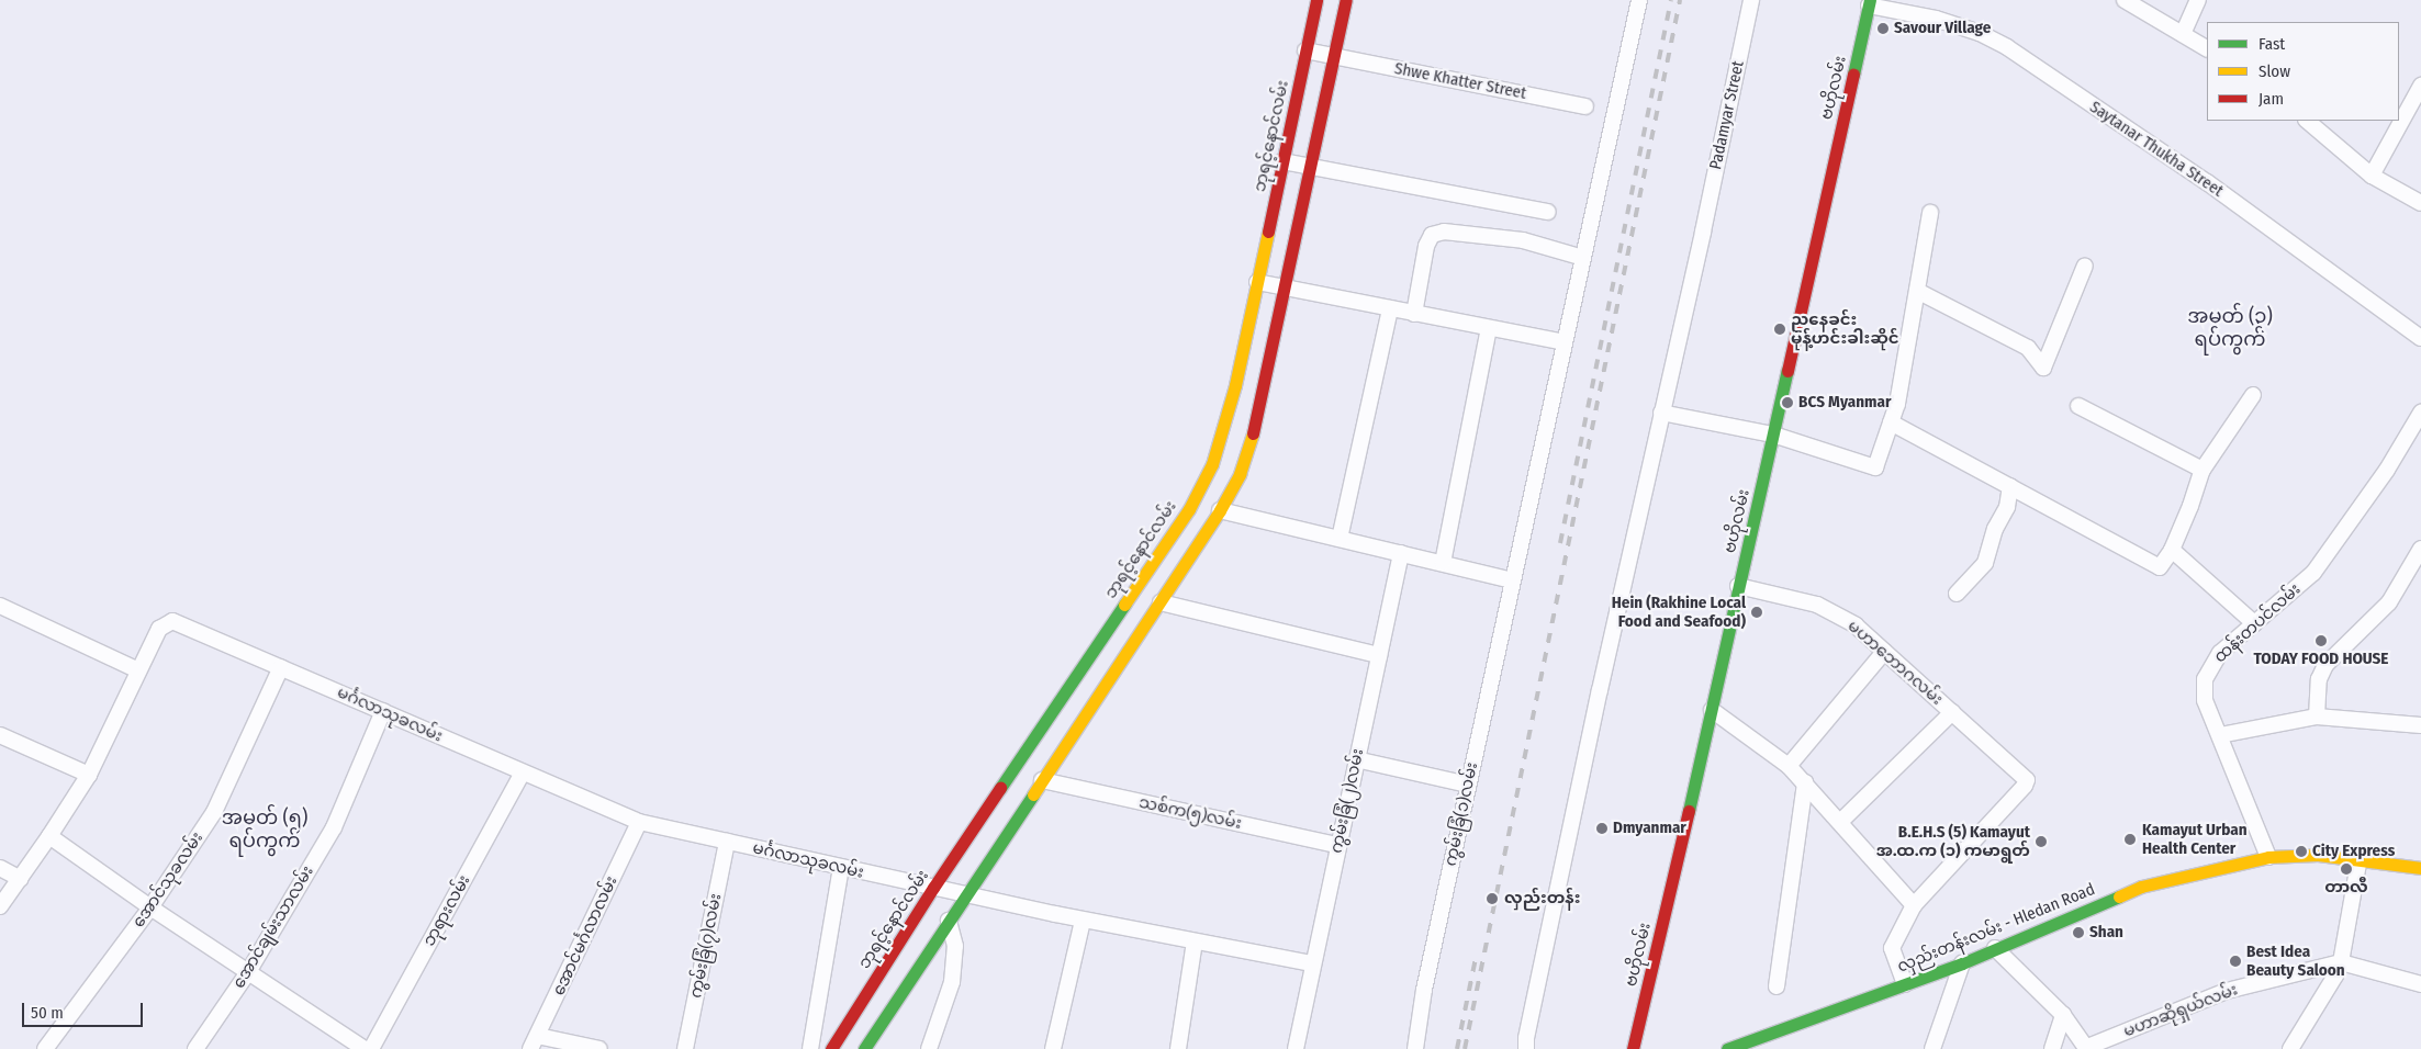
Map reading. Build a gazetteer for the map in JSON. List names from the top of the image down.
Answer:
{
  "streets": {
    "main road": ["ဗဟိုလမ်း", "ဘုရင့်နောင်လမ်း", "လှည်းတန်းလမ်း - Hledan Road"],
    "street": [
      "Shwe Khatter Street",
      "Padamyar Street",
      "Saytanar Thukha Street",
      "ထန်းတပင်လမ်း",
      "မဟာဘောဂလမ်း",
      "မင်္ဂလာသုခလမ်း",
      "ကွမ်းခြံ(၂)လမ်း",
      "သစ်က(၅)လမ်း",
      "ကွမ်းခြံ(၁)လမ်း",
      "အောင်သုခလမ်း",
      "ဘုရားလမ်း",
      "အောင်ချမ်းသာလမ်း",
      "အောင်မင်္ဂလာလမ်း",
      "ကွမ်းခြံ(၇)လမ်း",
      "မဟာဆိုရှယ်လမ်း"
    ]
  },
  "crossings": [
    ["Shwe Khatter Street", "ဘုရင့်နောင်လမ်း"],
    ["ဗဟိုလမ်း", "Saytanar Thukha Street"],
    ["ဗဟိုလမ်း", "မဟာဘောဂလမ်း"],
    ["ဘုရင့်နောင်လမ်း", "မင်္ဂလာသုခလမ်း"],
    ["ဘုရင့်နောင်လမ်း", "သစ်က(၅)လမ်း"],
    ["ထန်းတပင်လမ်း", "လှည်းတန်းလမ်း - Hledan Road"],
    ["မင်္ဂလာသုခလမ်း", "ကွမ်းခြံ(၂)လမ်း"],
    ["မင်္ဂလာသုခလမ်း", "အောင်သုခလမ်း"],
    ["မင်္ဂလာသုခလမ်း", "ဘုရားလမ်း"],
    ["မင်္ဂလာသုခလမ်း", "အောင်ချမ်းသာလမ်း"],
    ["မင်္ဂလာသုခလမ်း", "အောင်မင်္ဂလာလမ်း"],
    ["မင်္ဂလာသုခလမ်း", "ကွမ်းခြံ(၇)လမ်း"],
    ["ကွမ်းခြံ(၂)လမ်း", "သစ်က(၅)လမ်း"]
  ],
  "districts": ["အမှတ် (၃) ရပ်ကွက်", "အမှတ် (၅) ရပ်ကွက်"],
  "places": [
    "Savour Village",
    "ညနေခင်း မုန့်ဟင်းခါးဆိုင်",
    "BCS Myanmar",
    "Hein (Rakhine Local Food and Seafood)",
    "TODAY FOOD HOUSE",
    "Dmyanmar",
    "Kamayut Urban Health Center",
    "B.E.H.S (5) Kamayut အ.ထ.က (၁) ကမာရွတ်",
    "City Express",
    "တာလီ",
    "လှည်းတန်း",
    "Shan",
    "Best Idea Beauty Saloon"
  ],
  "legend": ["Fast", "Slow", "Jam"],
  "scale_bar": "50 m"
}
